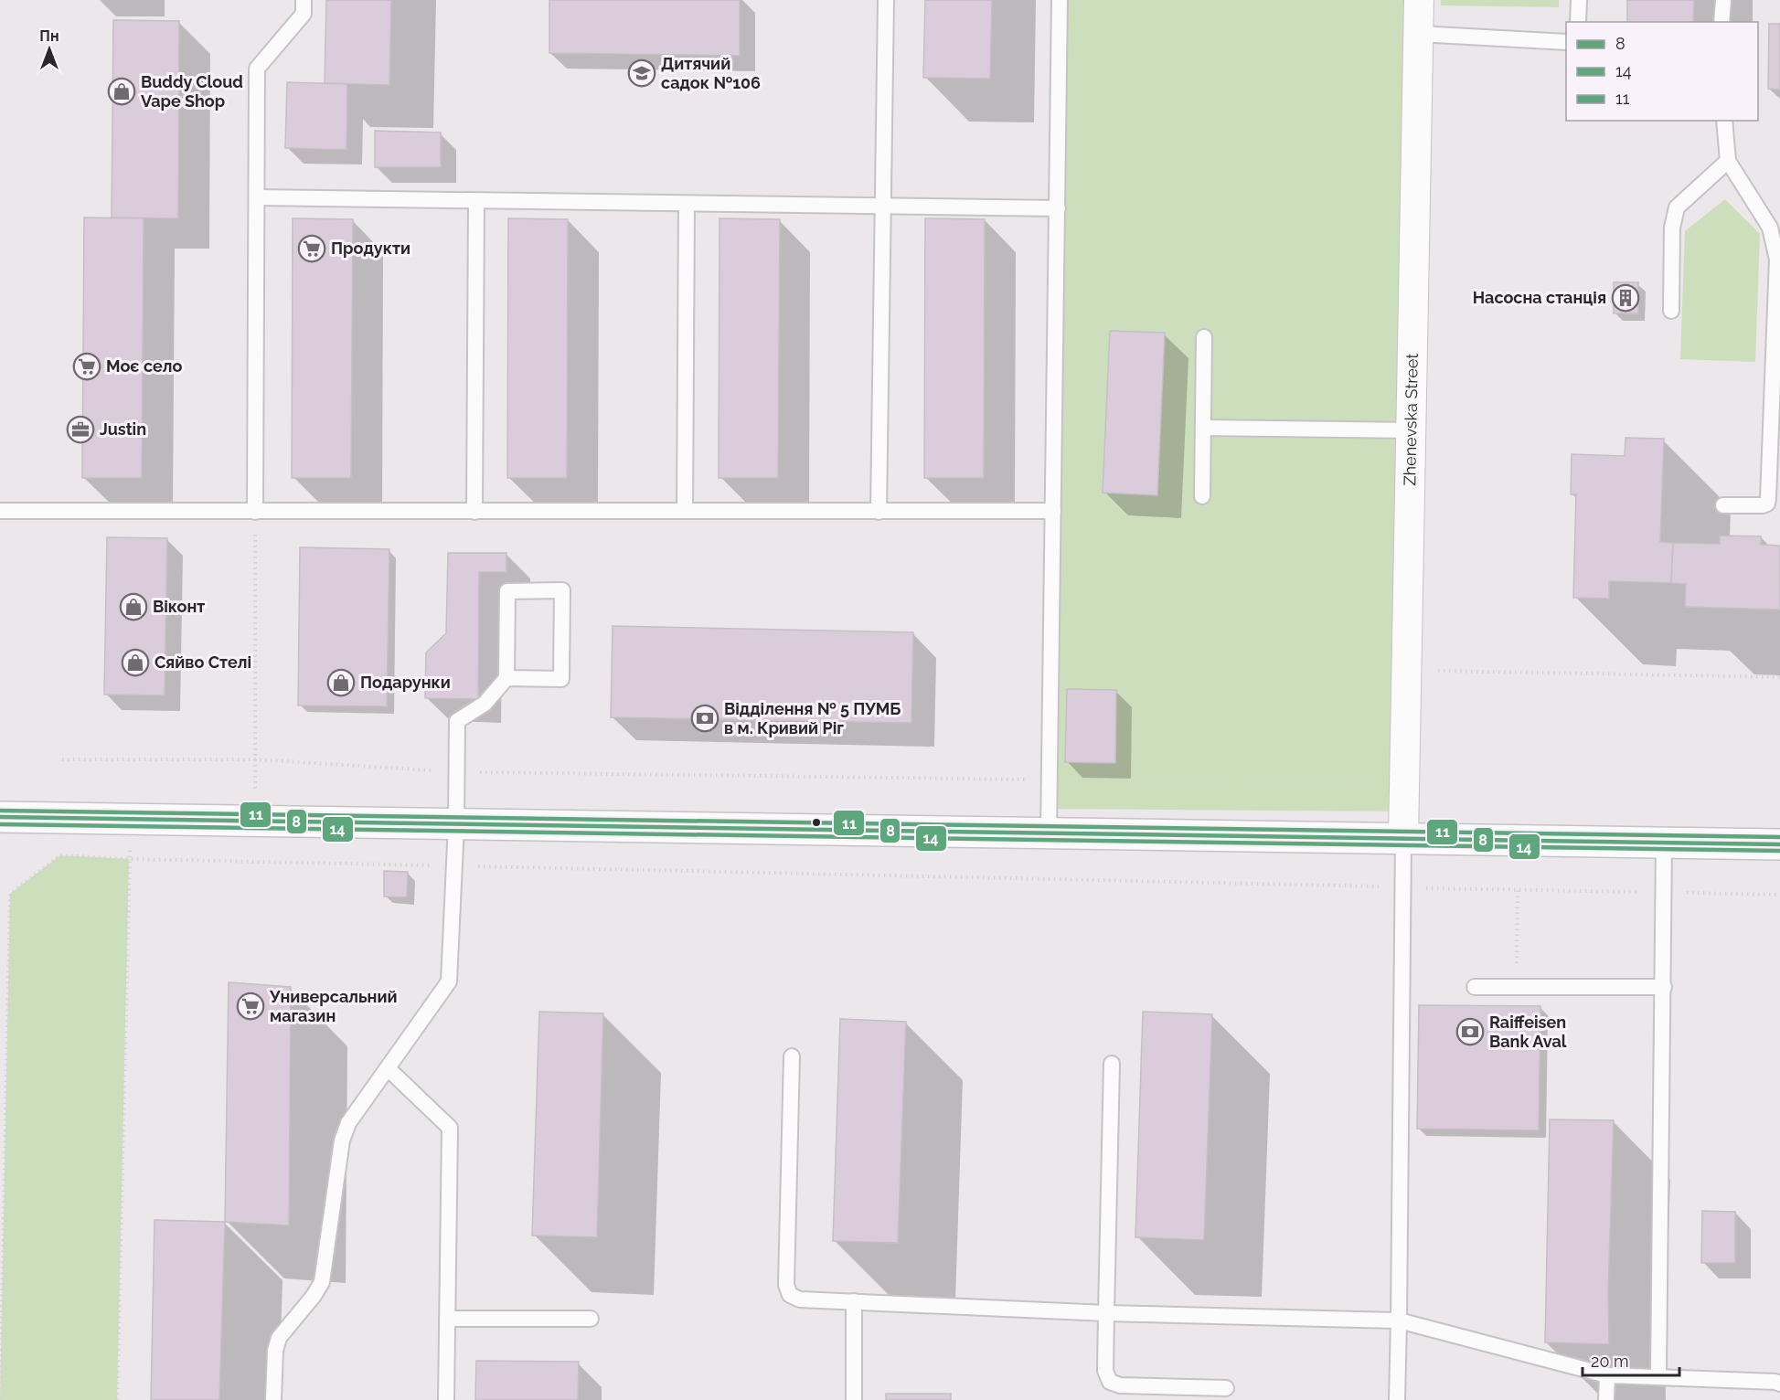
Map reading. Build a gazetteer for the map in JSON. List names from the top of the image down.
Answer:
{
  "streets": {
    "street": ["Zhenevska Street"]
  },
  "places": {
    "school or university": ["Дитячий садок №106"],
    "shop": [
      "Buddy Cloud Vape Shop",
      "Віконт",
      "Сяйво Стелі",
      "Подарунки"
    ],
    "supermarket": ["Продукти", "Моє село", "Универсальний магазин"],
    "building": ["Насосна станція"],
    "office": ["Justin"],
    "bank": ["Відділення № 5 ПУМБ в м. Кривий Ріг", "Raiffeisen Bank Aval"]
  },
  "lines": ["transit line 11", "transit line 8", "transit line 14"],
  "legend": ["8", "14", "11"],
  "scale_bar": "20 m",
  "north": "top"
}
